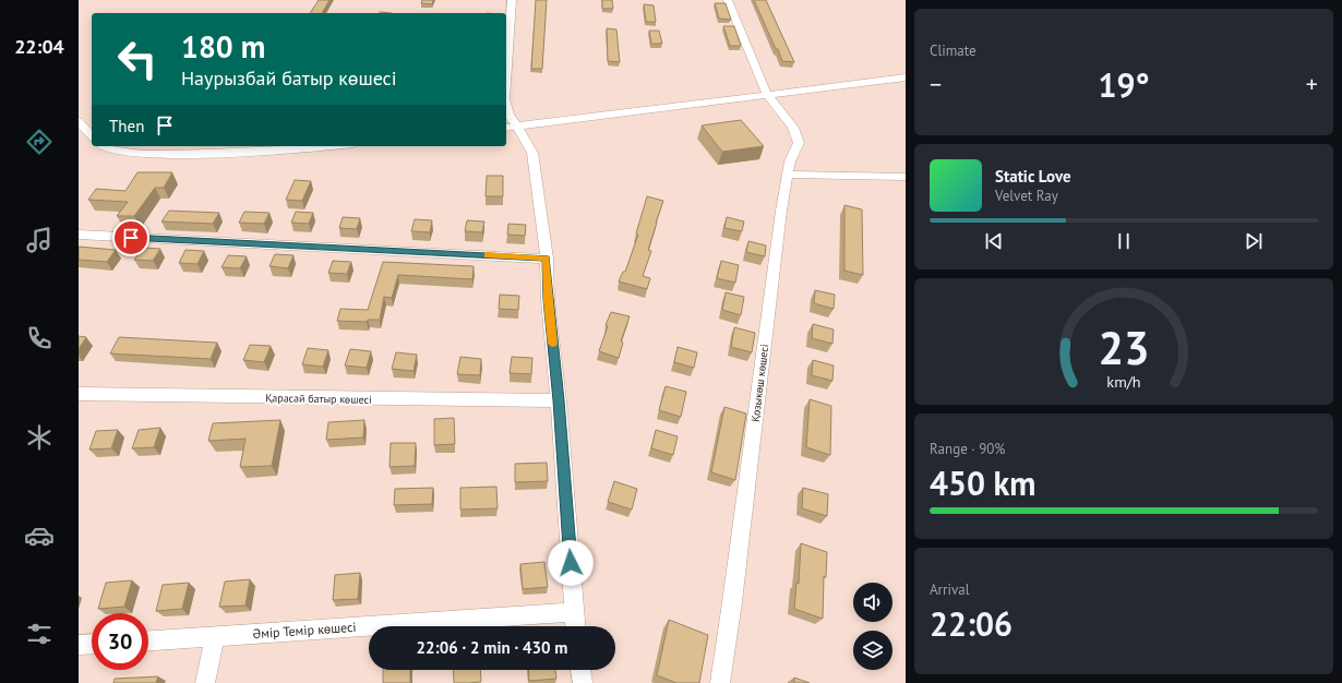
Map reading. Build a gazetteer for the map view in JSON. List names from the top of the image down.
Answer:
{
  "streets": {
    "street": ["Қозыкөш көшесі", "Қарасай батыр көшесі", "Әмір Темір көшесі"]
  },
  "page": {
    "tabs": "22:04",
    "tile": [
      "Climate",
      ["Range · 90%", "450 km"],
      ["Arrival", "22:06"]
    ],
    "turn": ["180 m", "Наурызбай батыр көшесі"],
    "heat": ["−", "19°", "+"],
    "then": "Then",
    "song": ["Static Love", "Velvet Ray"],
    "limit": "30",
    "trip": "22:06 · 2 min · 430 m",
    "gauge": ["23", "km/h"]
  }
}
